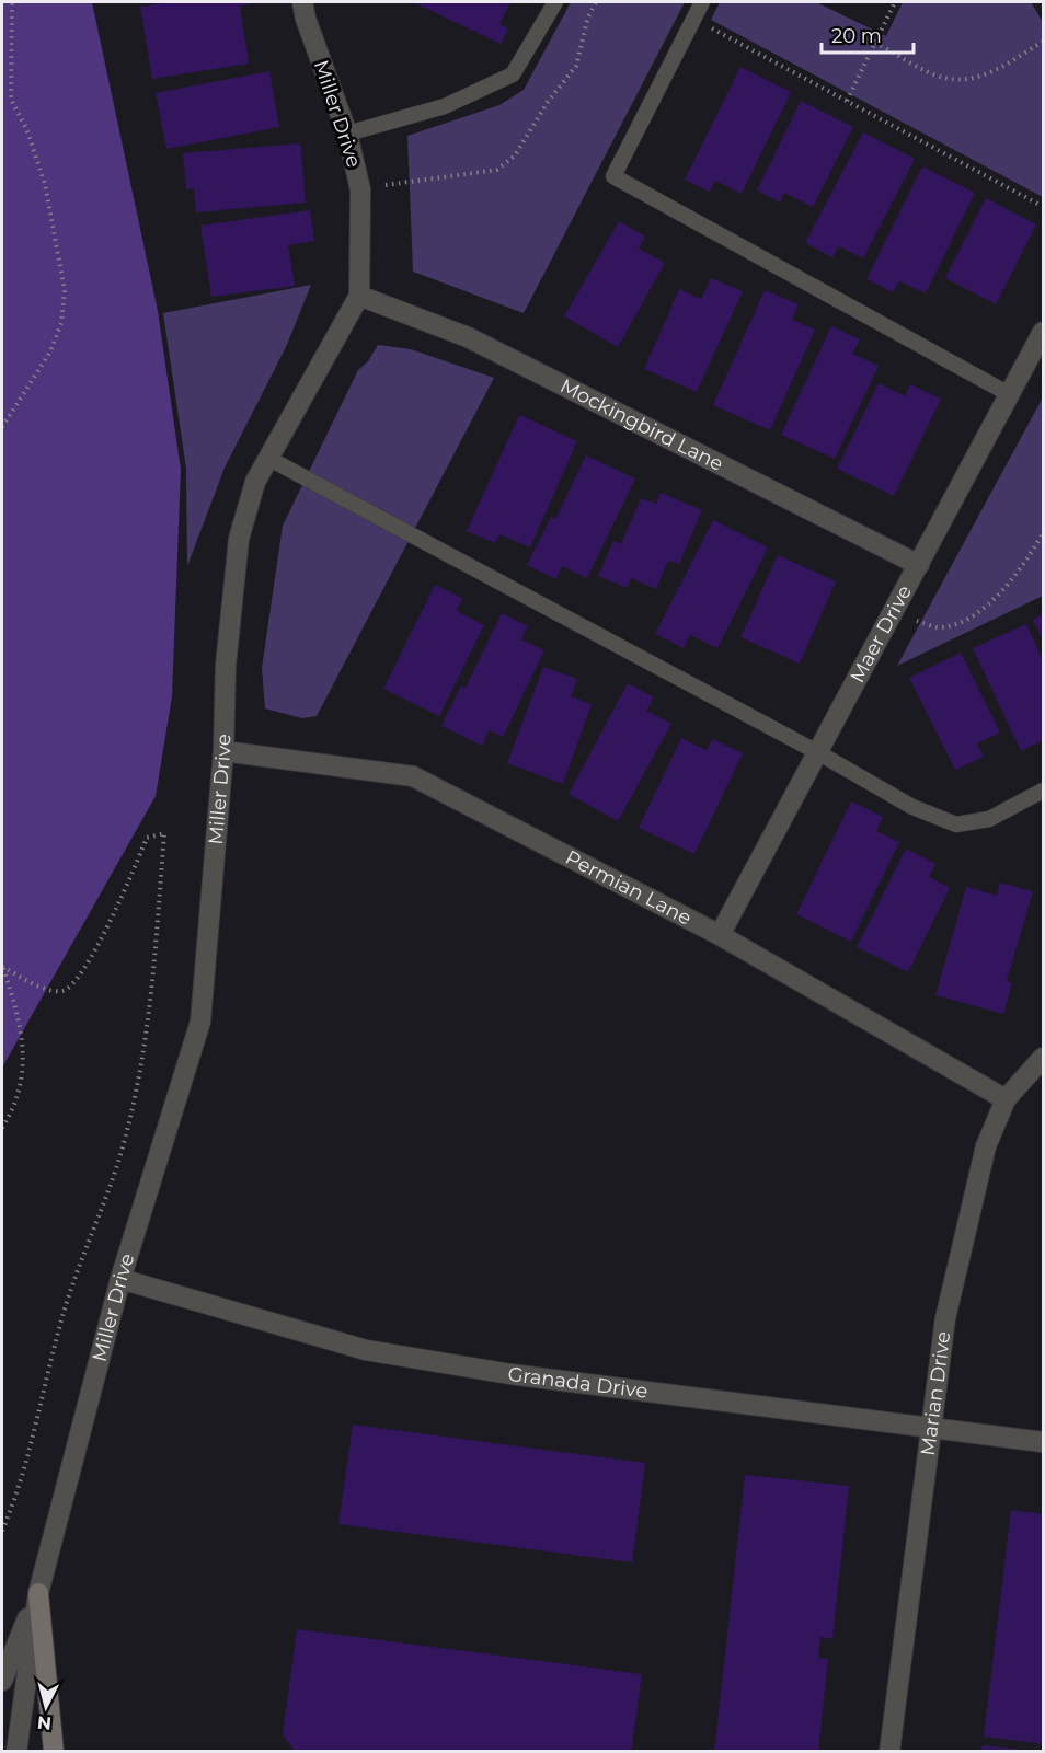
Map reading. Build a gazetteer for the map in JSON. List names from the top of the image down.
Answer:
{
  "streets": {
    "street": [
      "Miller Drive",
      "Mockingbird Lane",
      "Maer Drive",
      "Permian Lane",
      "Granada Drive",
      "Marian Drive"
    ]
  },
  "crossings": [
    ["Miller Drive", "Mockingbird Lane"],
    ["Miller Drive", "Permian Lane"],
    ["Miller Drive", "Granada Drive"],
    ["Mockingbird Lane", "Maer Drive"],
    ["Maer Drive", "Permian Lane"],
    ["Permian Lane", "Marian Drive"],
    ["Granada Drive", "Marian Drive"]
  ],
  "scale_bar": "20 m",
  "north": "bottom"
}
